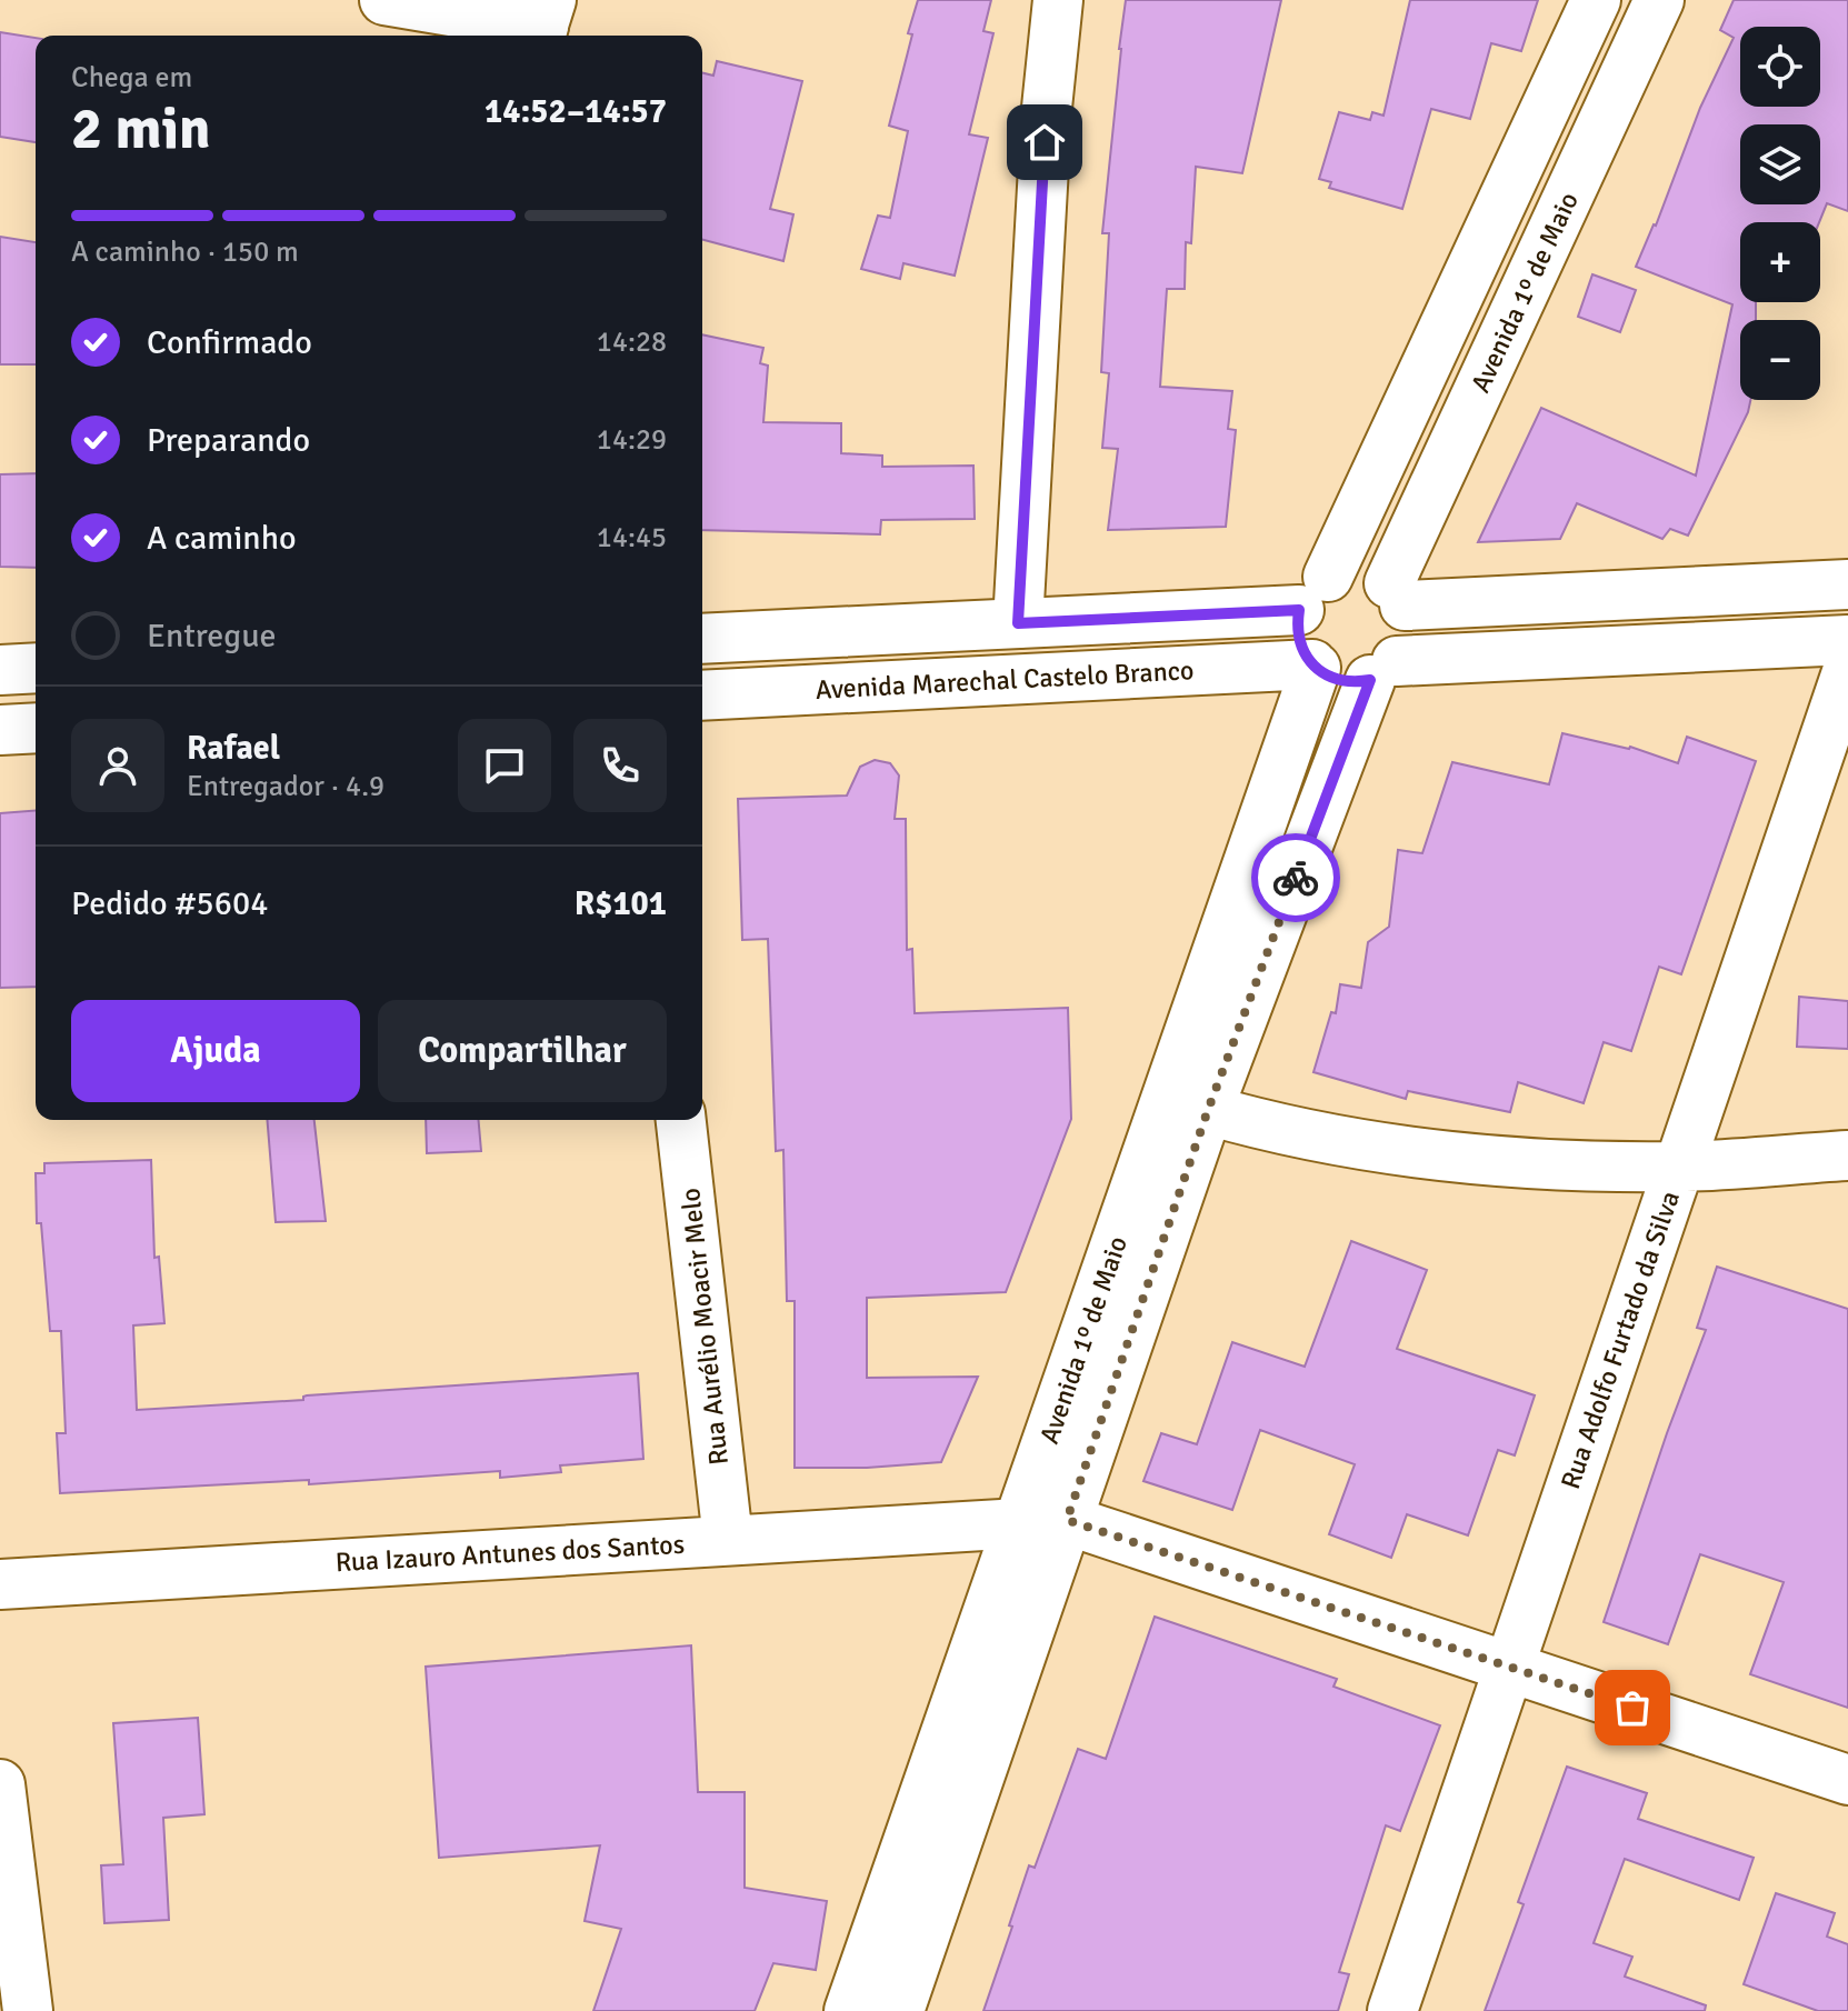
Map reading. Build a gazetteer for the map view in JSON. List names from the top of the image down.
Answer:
{
  "streets": {
    "street": [
      "Avenida 1º de Maio",
      "Avenida Marechal Castelo Branco",
      "Rua Aurélio Moacir Melo",
      "Rua Adolfo Furtado da Silva",
      "Rua Izauro Antunes dos Santos"
    ]
  },
  "crossings": [
    ["Avenida 1º de Maio", "Avenida Marechal Castelo Branco"],
    ["Avenida 1º de Maio", "Rua Izauro Antunes dos Santos"],
    ["Rua Aurélio Moacir Melo", "Rua Izauro Antunes dos Santos"]
  ],
  "page": {
    "map_buttons": ["+", "−"],
    "heading": ["2 min", "Chega em", "14:52–14:57"],
    "panel": [
      "Rafael",
      "Entregador · 4.9",
      "Pedido #5604",
      "R$101"
    ],
    "bar": "A caminho · 150 m",
    "list": [
      ["Confirmado", "14:28"],
      ["Preparando", "14:29"],
      ["A caminho", "14:45"],
      "Entregue"
    ],
    "buttons": ["Ajuda", "Compartilhar"]
  }
}
